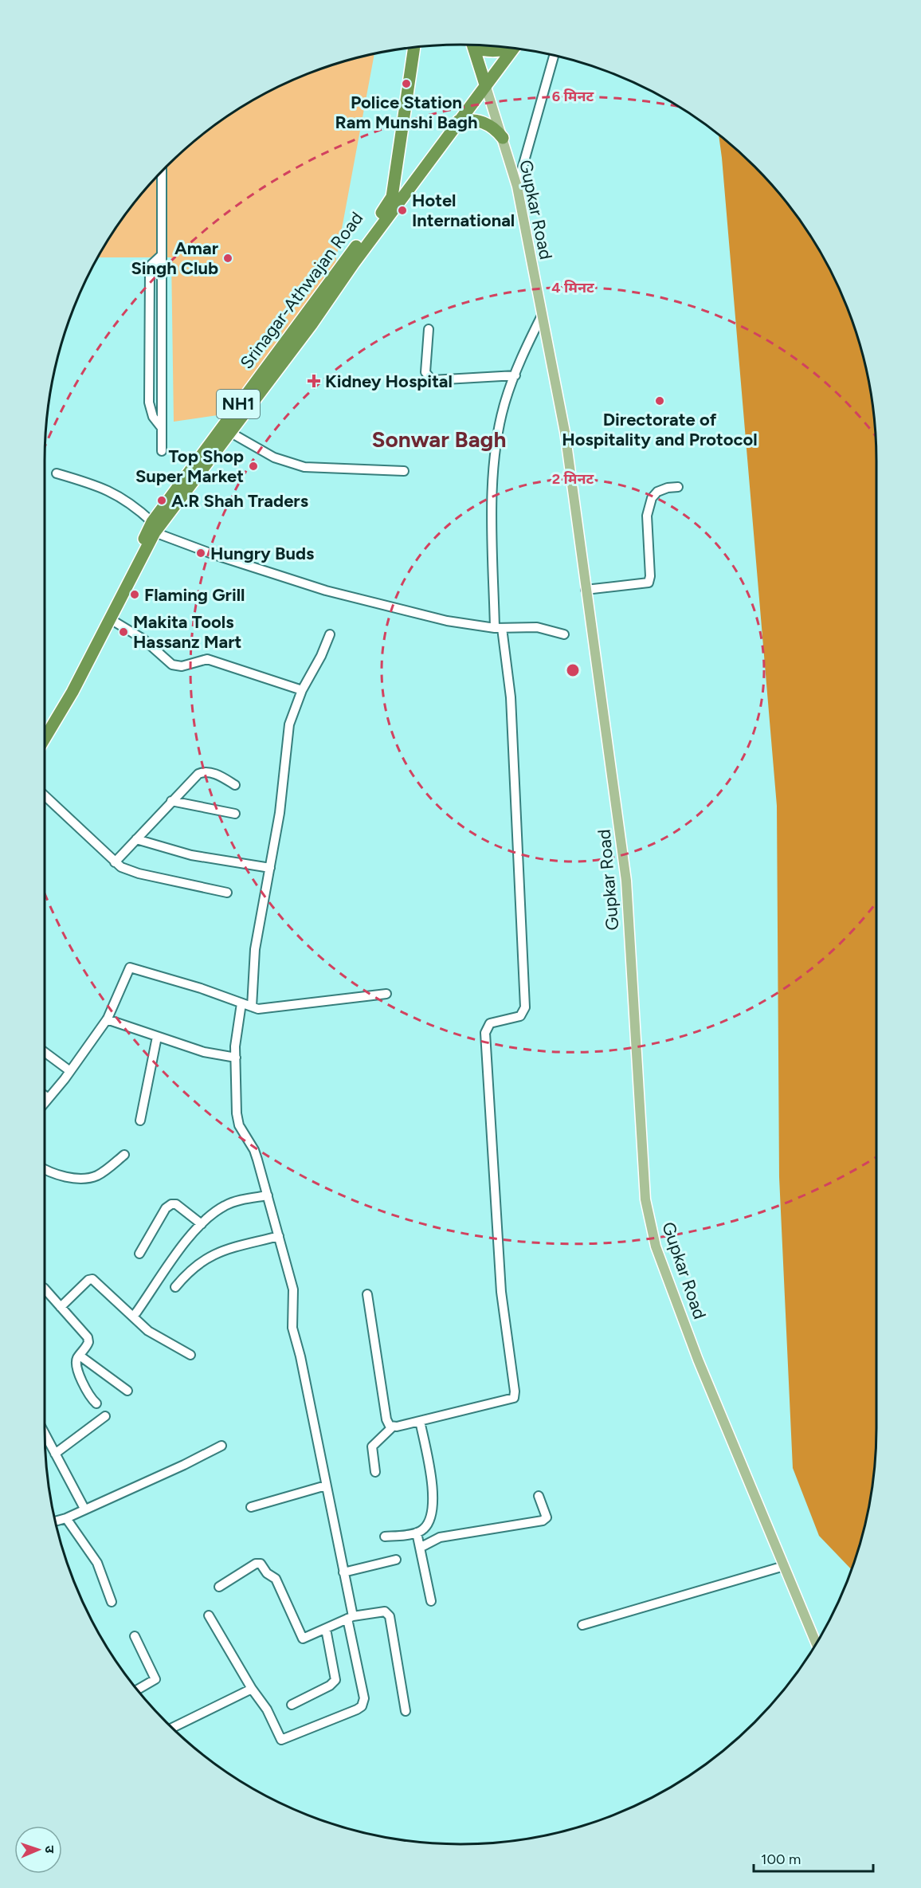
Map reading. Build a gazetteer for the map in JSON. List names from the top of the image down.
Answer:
{
  "streets": {
    "highway": ["Srinagar-Athwajan Road", "NH1"],
    "main road": ["Gupkar Road"]
  },
  "crossings": [
    ["Gupkar Road", "NH1"],
    ["Srinagar-Athwajan Road", "NH1"]
  ],
  "districts": ["Sonwar Bagh"],
  "places": {
    "other": [
      "Police Station Ram Munshi Bagh",
      "Hotel International",
      "Amar Singh Club",
      "Directorate of Hospitality and Protocol",
      "Top Shop Super Market",
      "A.R Shah Traders",
      "Hungry Buds",
      "Flaming Grill",
      "Makita Tools Hassanz Mart"
    ],
    "health": ["Kidney Hospital"]
  },
  "scale_bar": "100 m",
  "north": "right",
  "rings": ["6 मिनट", "4 मिनट", "2 मिनट"]
}
